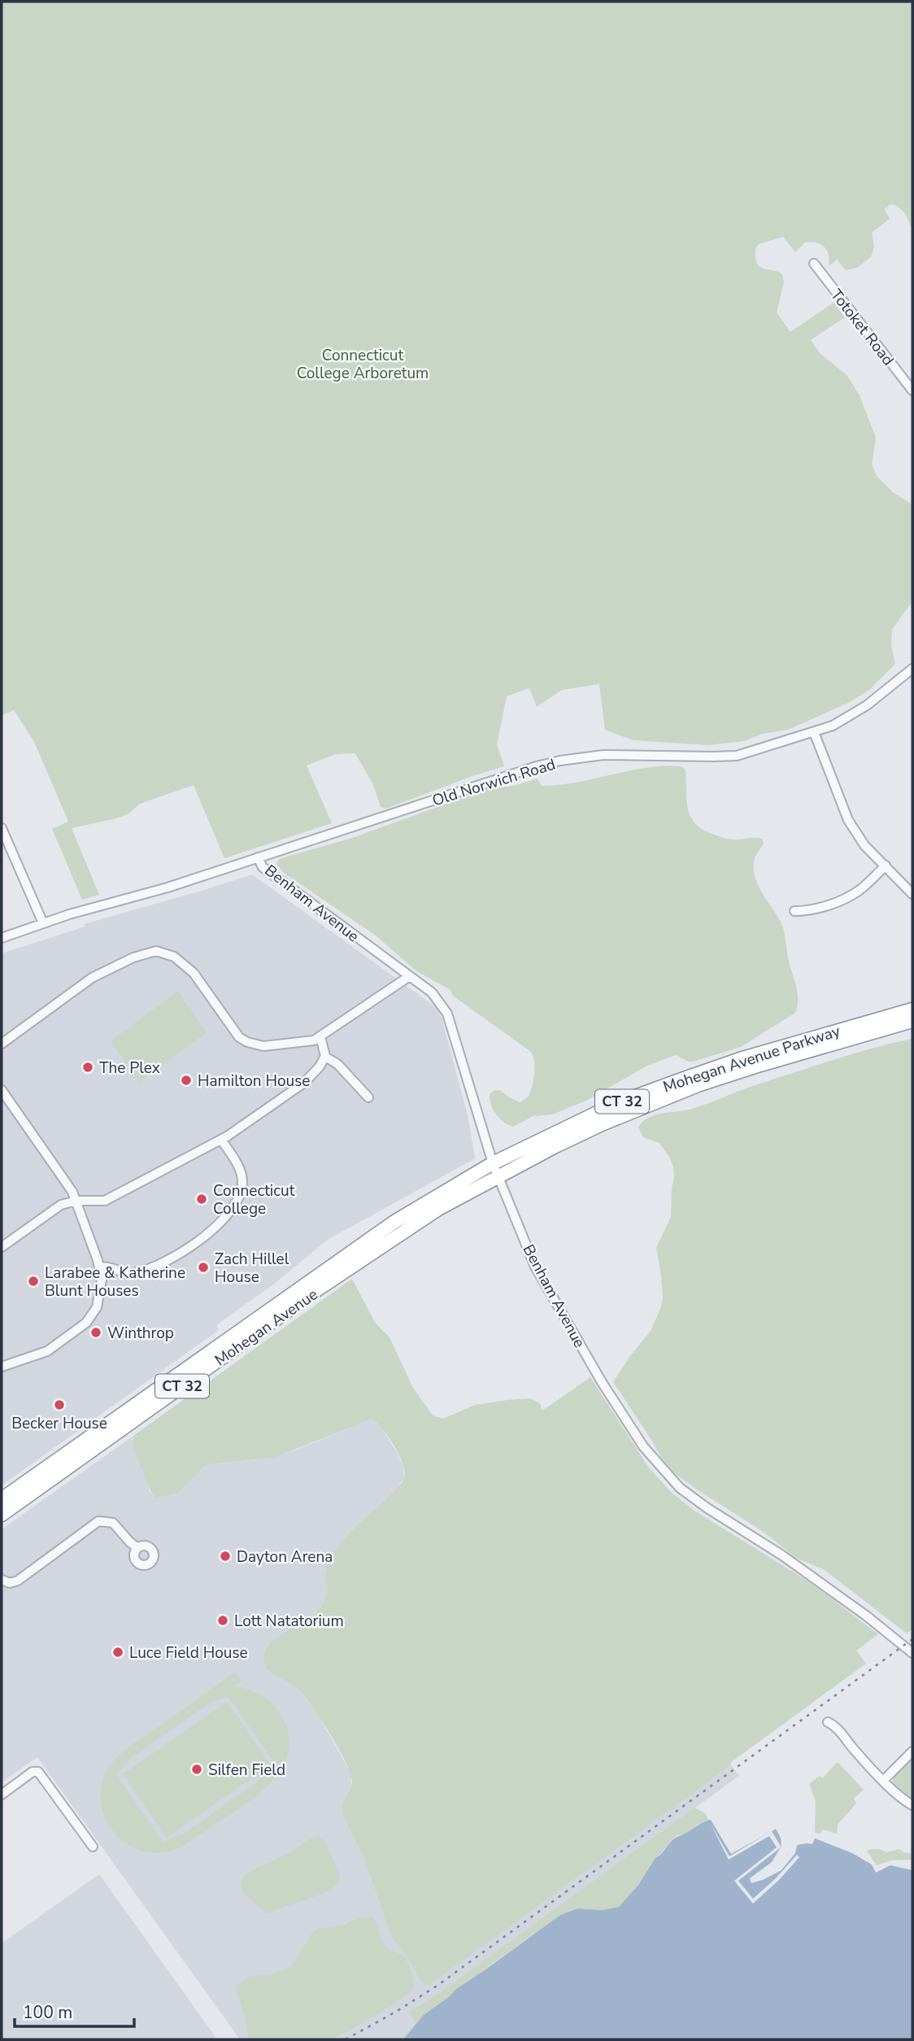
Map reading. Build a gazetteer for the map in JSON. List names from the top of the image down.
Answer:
{
  "streets": {
    "highway": ["Mohegan Avenue Parkway", "CT 32", "Mohegan Avenue"],
    "street": ["Totoket Road", "Old Norwich Road", "Benham Avenue"]
  },
  "crossings": [
    ["Old Norwich Road", "Benham Avenue"],
    ["Benham Avenue", "Mohegan Avenue Parkway"],
    ["Mohegan Avenue Parkway", "Mohegan Avenue"]
  ],
  "parks": ["Connecticut College Arboretum"],
  "places": [
    "The Plex",
    "Hamilton House",
    "Connecticut College",
    "Zach Hillel House",
    "Larabee & Katherine Blunt Houses",
    "Winthrop",
    "Becker House",
    "Dayton Arena",
    "Lott Natatorium",
    "Luce Field House",
    "Silfen Field"
  ],
  "scale_bar": "100 m"
}
